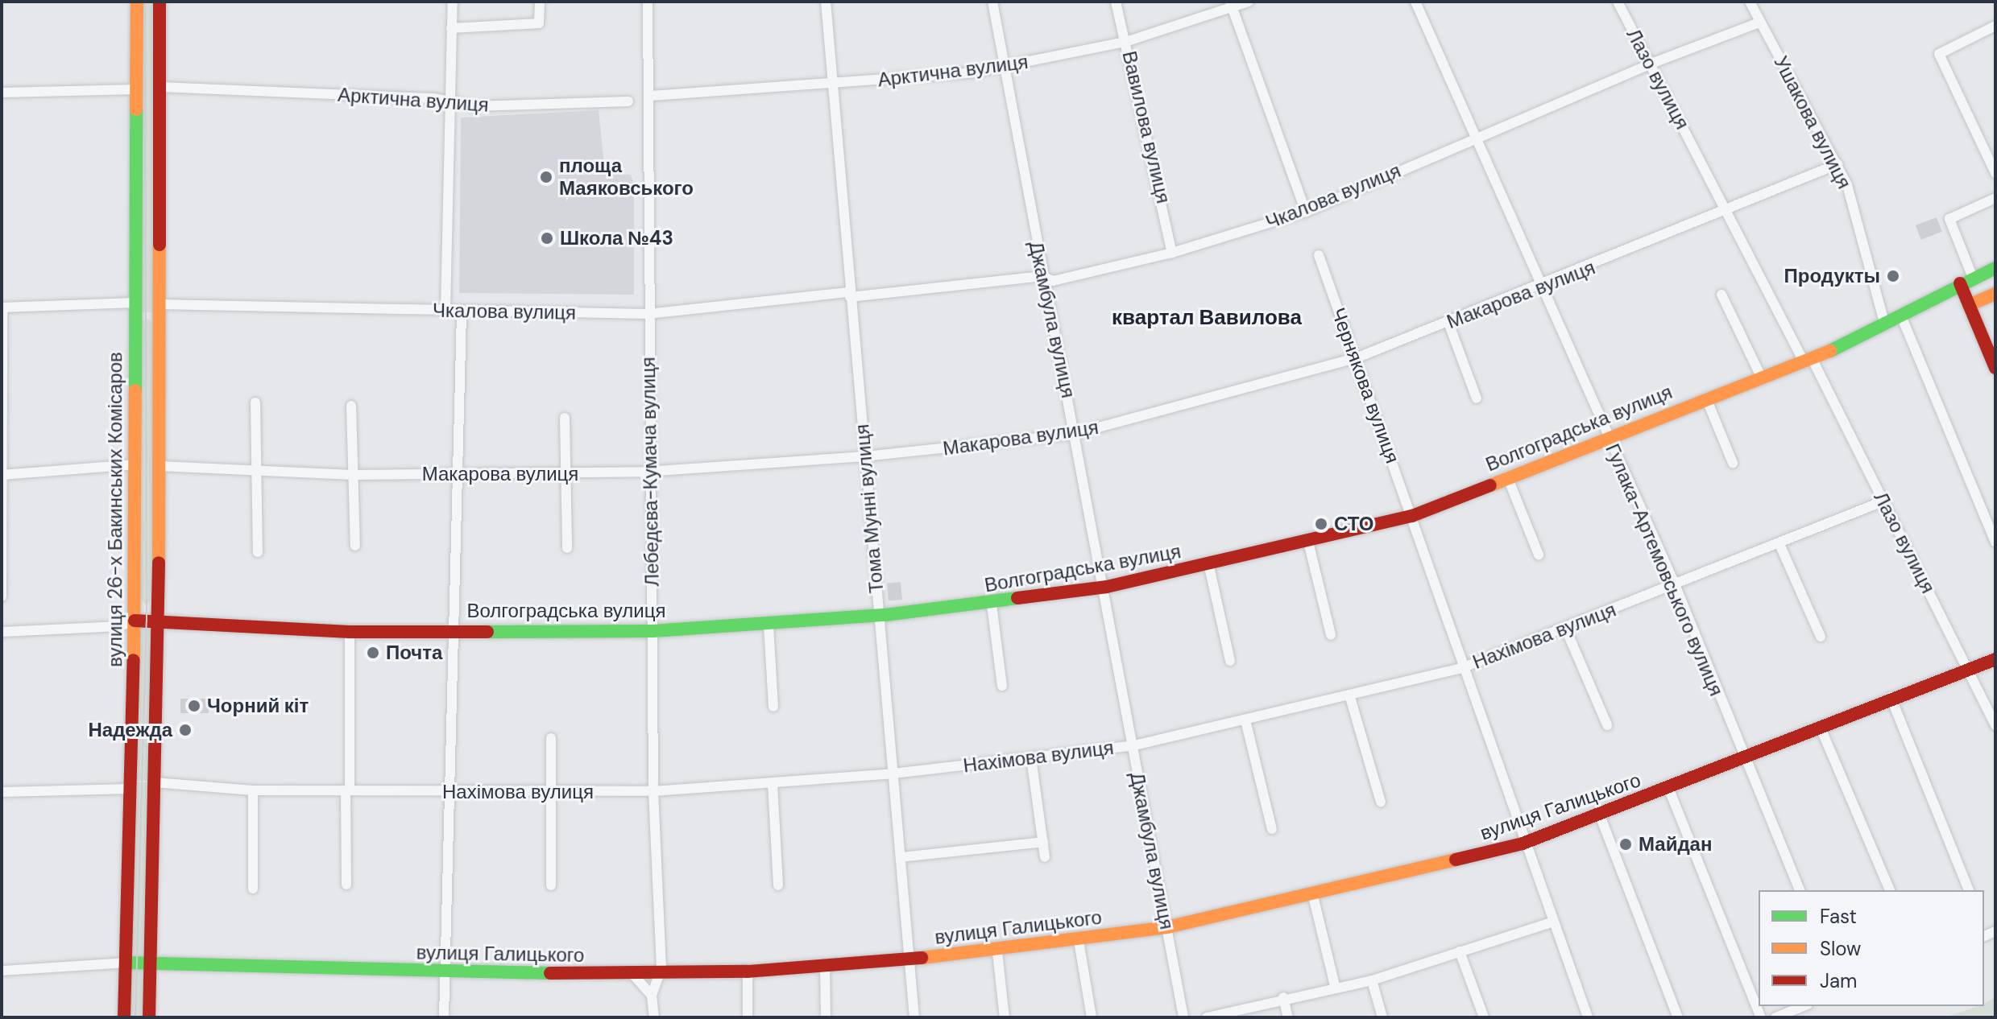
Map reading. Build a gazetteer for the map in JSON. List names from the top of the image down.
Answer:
{
  "streets": {
    "street": [
      "Арктична вулиця",
      "Лазо вулиця",
      "Ушакова вулиця",
      "Вавилова вулиця",
      "Чкалова вулиця",
      "Макарова вулиця",
      "Джамбула вулиця",
      "Чернякова вулиця",
      "Волгоградська вулиця",
      "Лебедєва-Кумача вулиця",
      "Тома Мунні вулиця",
      "вулиця 26-х Бакинських Комісаров",
      "Гулака-Артемовського вулиця",
      "Нахімова вулиця",
      "вулиця Галицького"
    ]
  },
  "crossings": [
    ["Арктична вулиця", "Вавилова вулиця"],
    ["Арктична вулиця", "Джамбула вулиця"],
    ["Арктична вулиця", "Лебедєва-Кумача вулиця"],
    ["Арктична вулиця", "Тома Мунні вулиця"],
    ["Лазо вулиця", "Чкалова вулиця"],
    ["Лазо вулиця", "Макарова вулиця"],
    ["Лазо вулиця", "Волгоградська вулиця"],
    ["Лазо вулиця", "Нахімова вулиця"],
    ["Лазо вулиця", "вулиця Галицького"],
    ["Ушакова вулиця", "Чкалова вулиця"],
    ["Ушакова вулиця", "Макарова вулиця"],
    ["Ушакова вулиця", "Волгоградська вулиця"],
    ["Вавилова вулиця", "Чкалова вулиця"],
    ["Чкалова вулиця", "Джамбула вулиця"],
    ["Чкалова вулиця", "Лебедєва-Кумача вулиця"],
    ["Чкалова вулиця", "Тома Мунні вулиця"],
    ["Чкалова вулиця", "Гулака-Артемовського вулиця"],
    ["Макарова вулиця", "Джамбула вулиця"],
    ["Макарова вулиця", "Чернякова вулиця"],
    ["Макарова вулиця", "Лебедєва-Кумача вулиця"],
    ["Макарова вулиця", "Тома Мунні вулиця"],
    ["Макарова вулиця", "Гулака-Артемовського вулиця"],
    ["Джамбула вулиця", "Волгоградська вулиця"],
    ["Джамбула вулиця", "Нахімова вулиця"],
    ["Джамбула вулиця", "вулиця Галицького"],
    ["Чернякова вулиця", "Волгоградська вулиця"],
    ["Чернякова вулиця", "Нахімова вулиця"],
    ["Чернякова вулиця", "вулиця Галицького"],
    ["Волгоградська вулиця", "Лебедєва-Кумача вулиця"],
    ["Волгоградська вулиця", "Тома Мунні вулиця"],
    ["Волгоградська вулиця", "вулиця 26-х Бакинських Комісаров"],
    ["Волгоградська вулиця", "Гулака-Артемовського вулиця"],
    ["Лебедєва-Кумача вулиця", "Нахімова вулиця"],
    ["Лебедєва-Кумача вулиця", "вулиця Галицького"],
    ["Тома Мунні вулиця", "Нахімова вулиця"],
    ["Тома Мунні вулиця", "вулиця Галицького"],
    ["вулиця 26-х Бакинських Комісаров", "вулиця Галицького"],
    ["Гулака-Артемовського вулиця", "Нахімова вулиця"],
    ["Гулака-Артемовського вулиця", "вулиця Галицького"]
  ],
  "districts": ["квартал Вавилова"],
  "places": [
    "площа Маяковського",
    "Школа №43",
    "Продукты",
    "СТО",
    "Почта",
    "Чорний кіт",
    "Надежда",
    "Майдан"
  ],
  "legend": ["Fast", "Slow", "Jam"]
}
